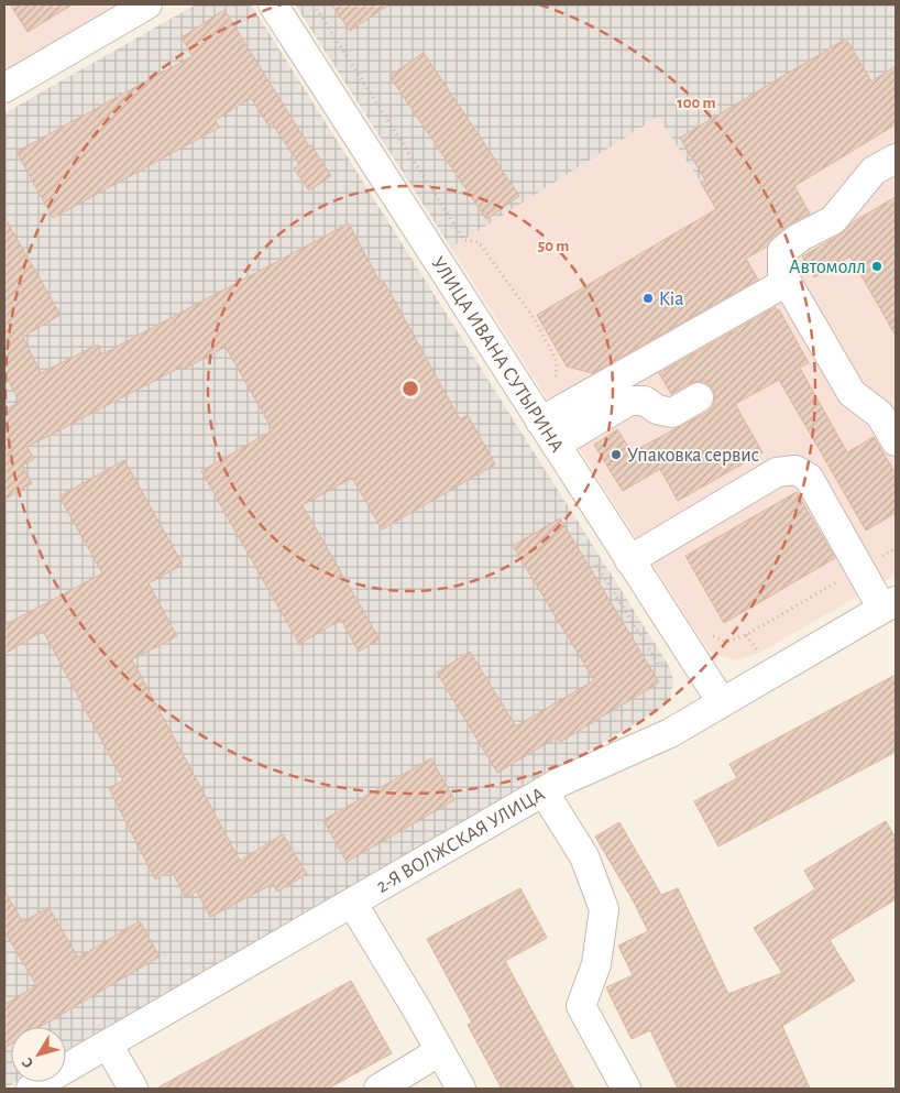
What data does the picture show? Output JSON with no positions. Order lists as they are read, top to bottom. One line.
{"streets":{"street":["УЛИЦА ИВАНА СУТЫРИНА","2-Я ВОЛЖСКАЯ УЛИЦА"]},"crossings":[["УЛИЦА ИВАНА СУТЫРИНА","2-Я ВОЛЖСКАЯ УЛИЦА"]],"places":["Автомолл","Kia","Упаковка сервис"],"north":"bottom left","rings":["100 m","50 m"]}
